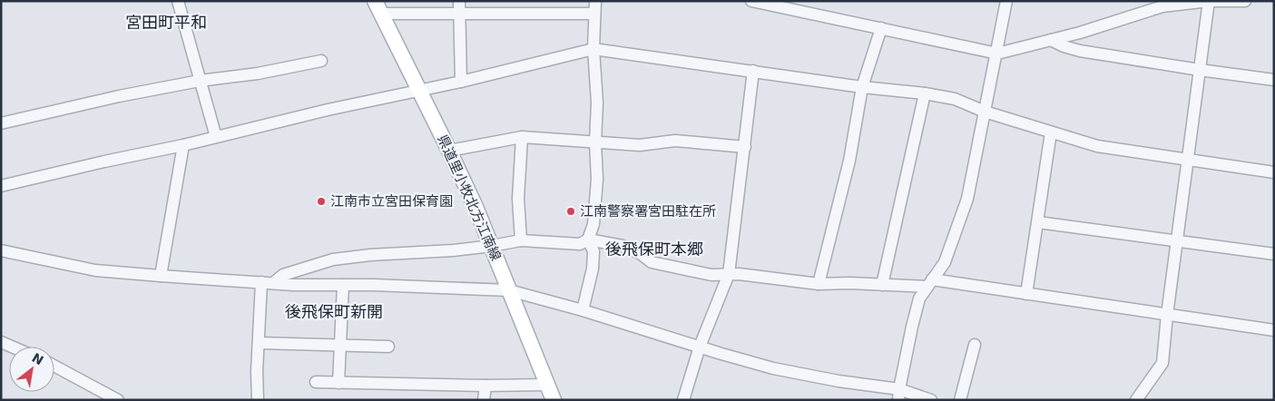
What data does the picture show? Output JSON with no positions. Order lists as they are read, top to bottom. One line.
{"streets":{"main road":["県道里小牧北方江南線"]},"districts":["宮田町平和","後飛保町本郷","後飛保町新開"],"places":["江南市立宮田保育園","江南警察署宮田駐在所"],"north":"top right"}
